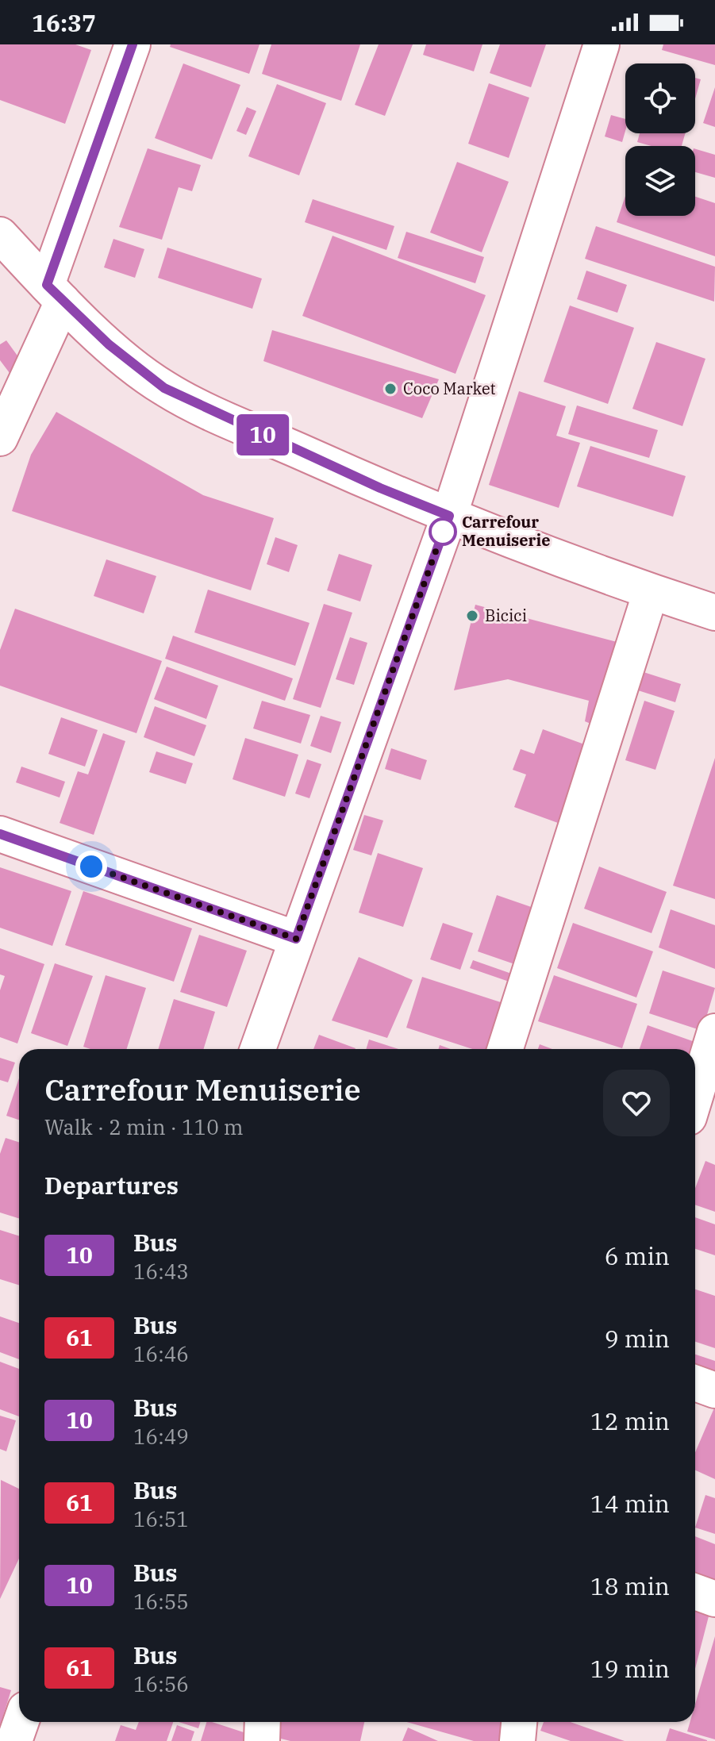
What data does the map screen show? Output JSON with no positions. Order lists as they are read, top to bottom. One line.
{"places":["Coco Market","Carrefour Menuiserie","Bicici"],"lines":["bus line 10"],"page":{"status":"16:37","on_map":"10","heading":[["Carrefour Menuiserie","Walk · 2 min · 110 m"],"Departures"],"list":[{"mark":"10","name":"Bus","note":"16:43","value":"6 min"},{"mark":"61","name":"Bus","note":"16:46","value":"9 min"},{"mark":"10","name":"Bus","note":"16:49","value":"12 min"},{"mark":"61","name":"Bus","note":"16:51","value":"14 min"},{"mark":"10","name":"Bus","note":"16:55","value":"18 min"},{"mark":"61","name":"Bus","note":"16:56","value":"19 min"}]}}
